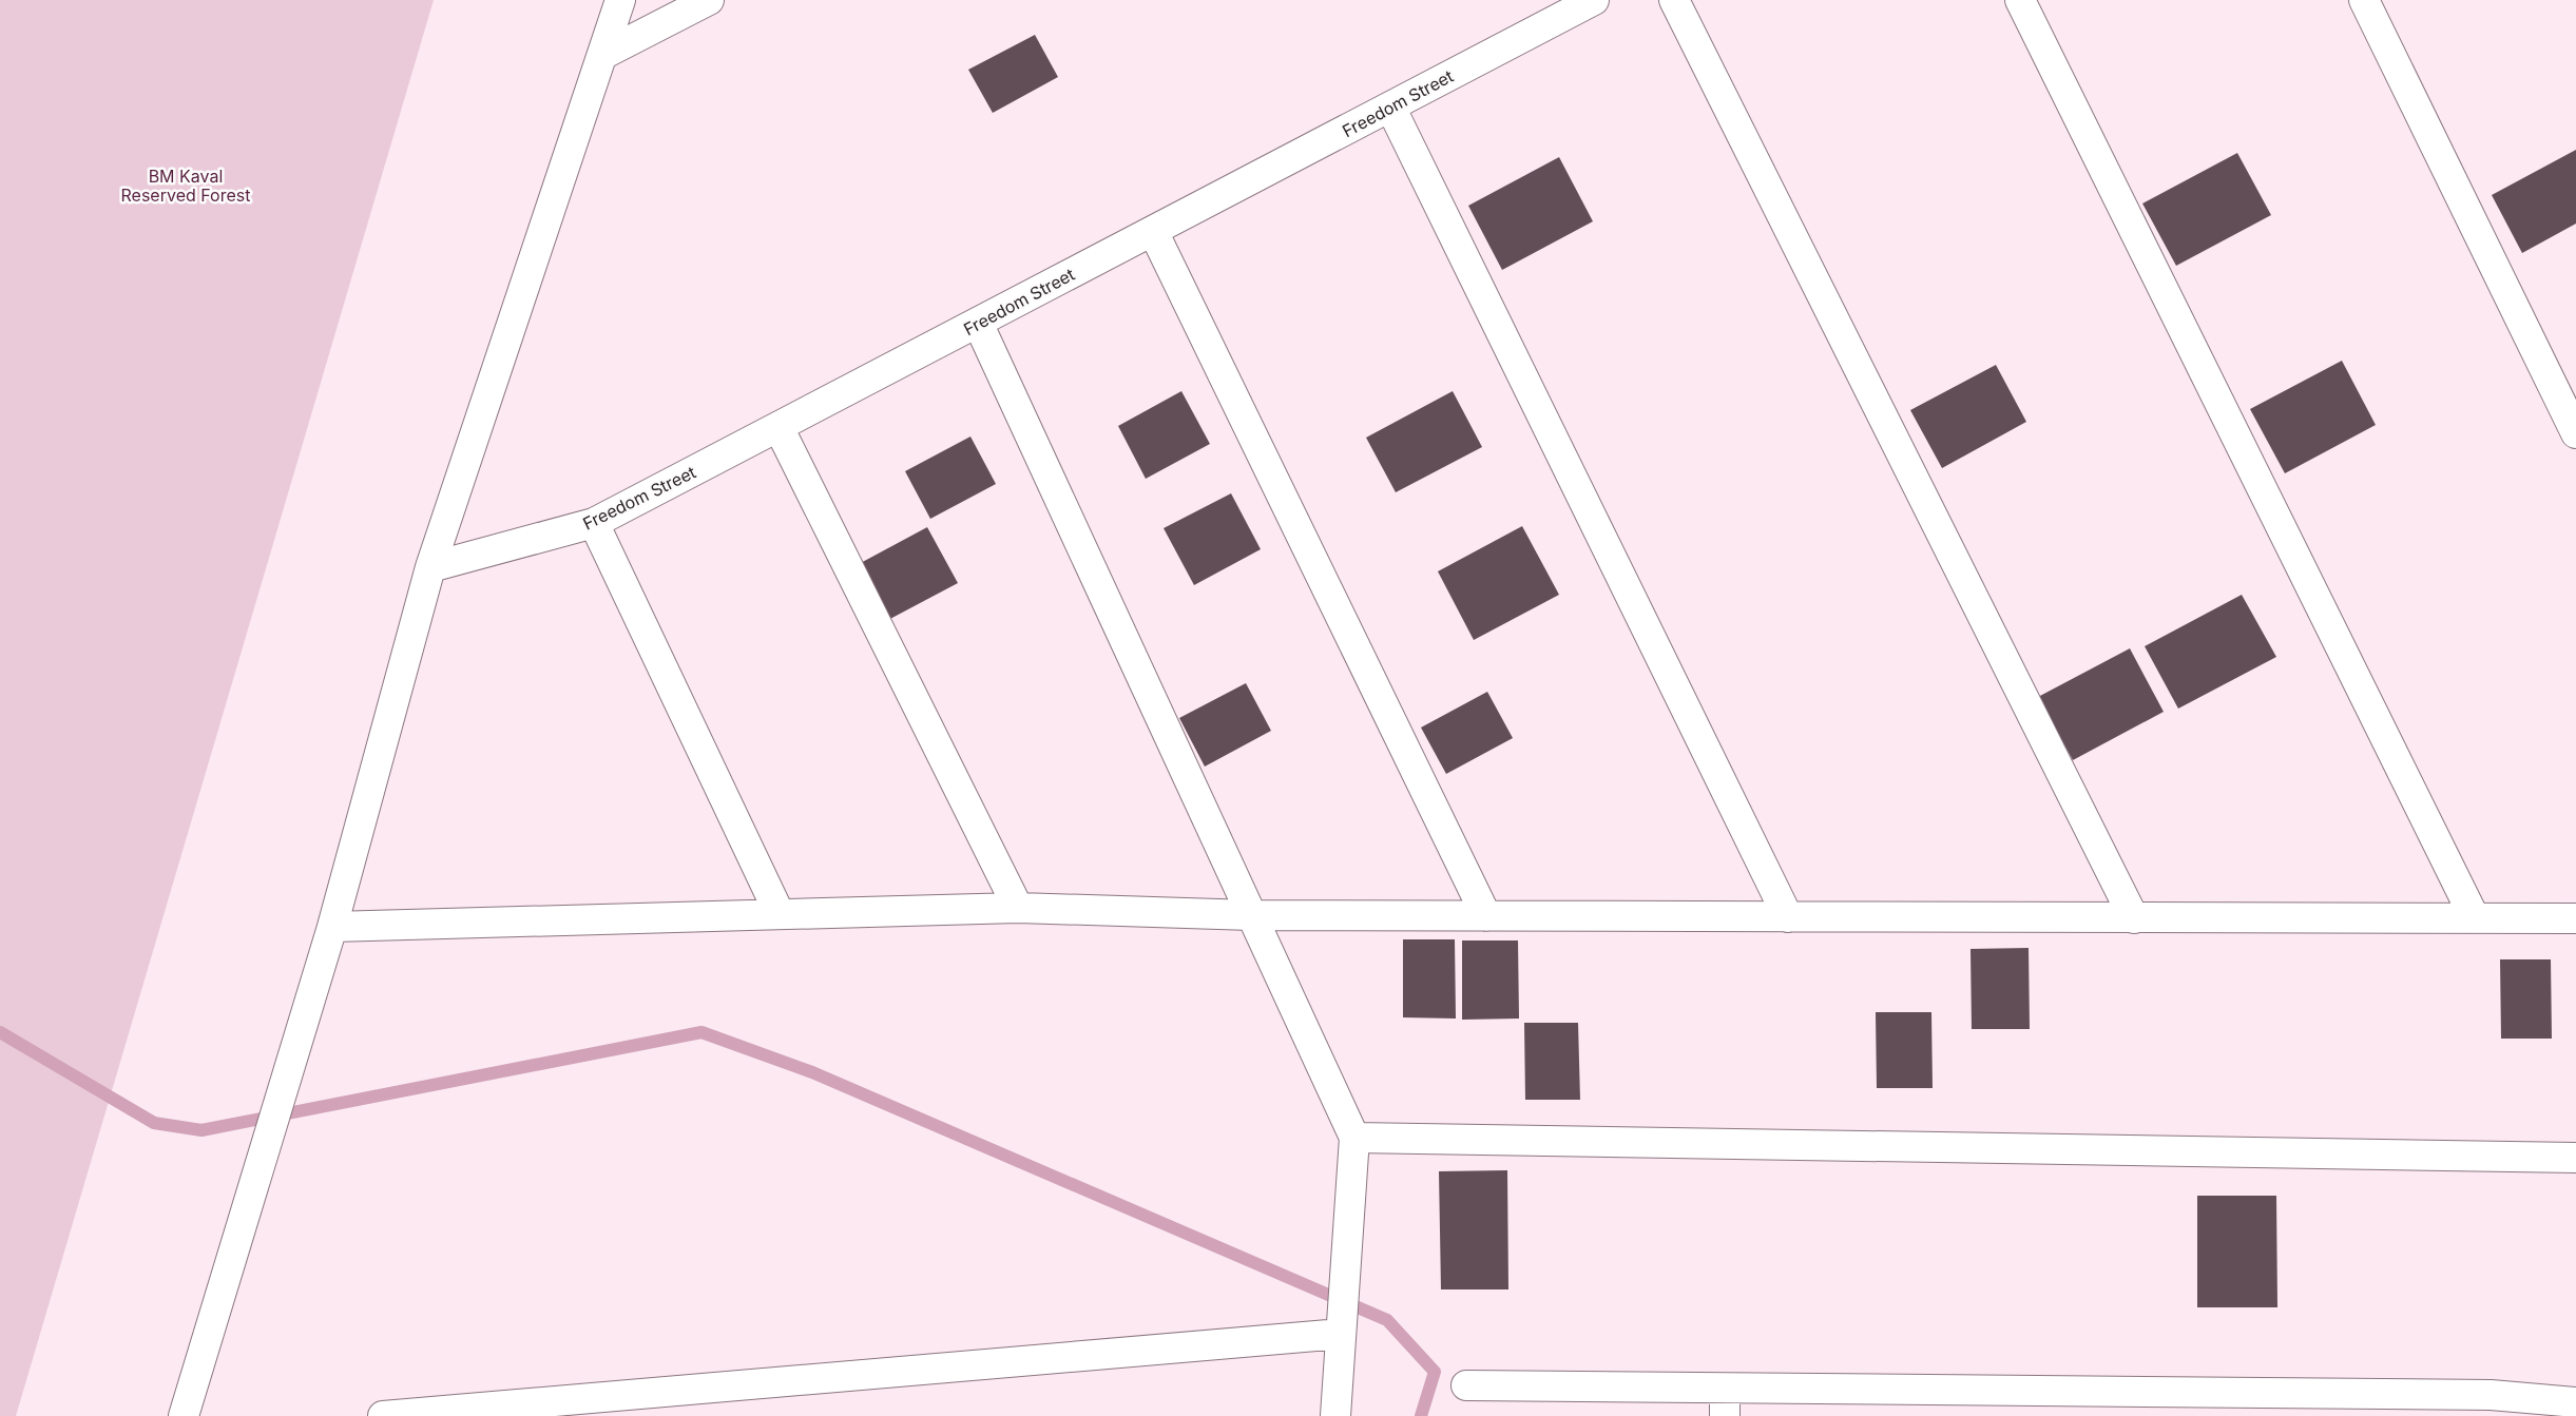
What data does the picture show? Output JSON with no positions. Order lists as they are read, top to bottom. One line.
{"streets":{"street":["Freedom Street"]},"parks":["BM Kaval Reserved Forest"]}
